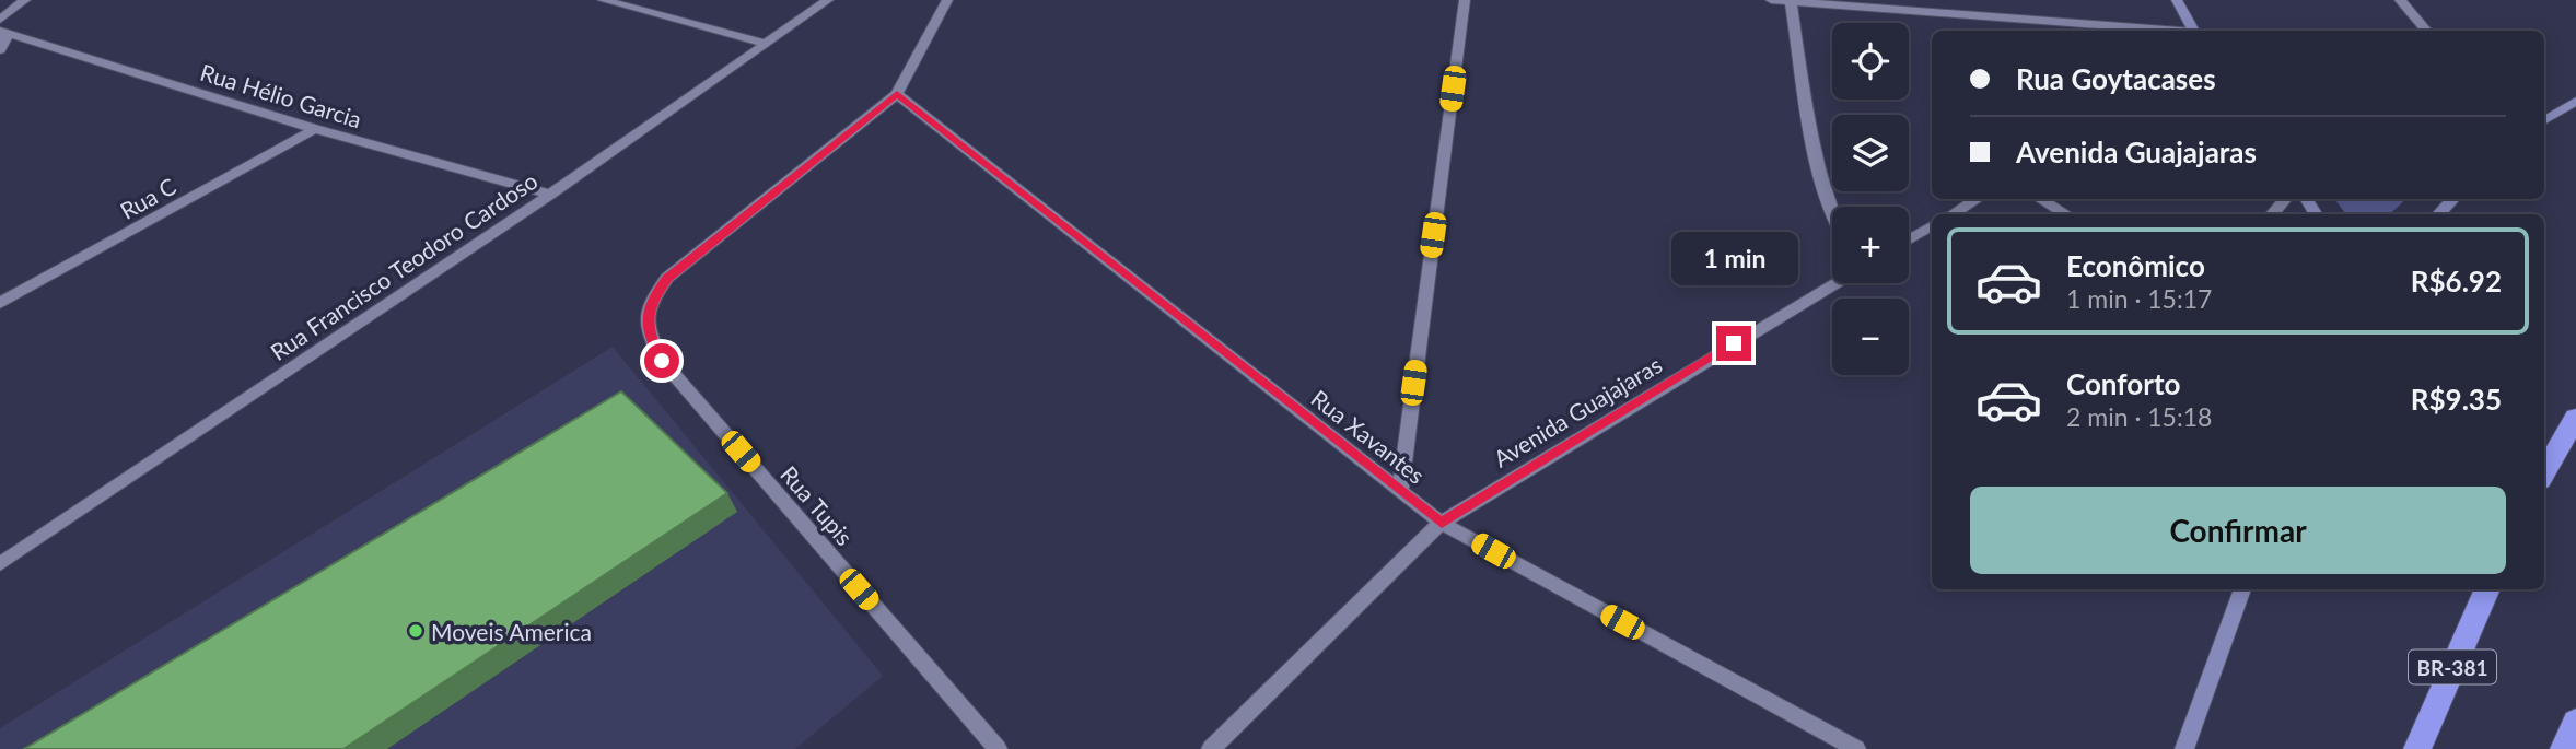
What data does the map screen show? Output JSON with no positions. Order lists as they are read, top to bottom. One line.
{"streets":{"highway":["BR-381"],"street":["Rua Hélio Garcia","Rua C","Rua Francisco Teodoro Cardoso","Avenida Guajajaras","Rua Xavantes","Rua Tupis"]},"crossings":[["Rua Hélio Garcia","Rua C"],["Rua Hélio Garcia","Rua Francisco Teodoro Cardoso"],["Avenida Guajajaras","Rua Xavantes"],["Rua Xavantes","Rua Tupis"]],"places":["Moveis America"],"page":{"map_buttons":["+","−"],"banner":["Rua Goytacases","Avenida Guajajaras"],"list":[{"name":"Econômico","note":"1 min · 15:17","value":"R$6.92"},{"name":"Conforto","note":"2 min · 15:18","value":"R$9.35"}],"bubble":"1 min","buttons":"Confirmar"}}
